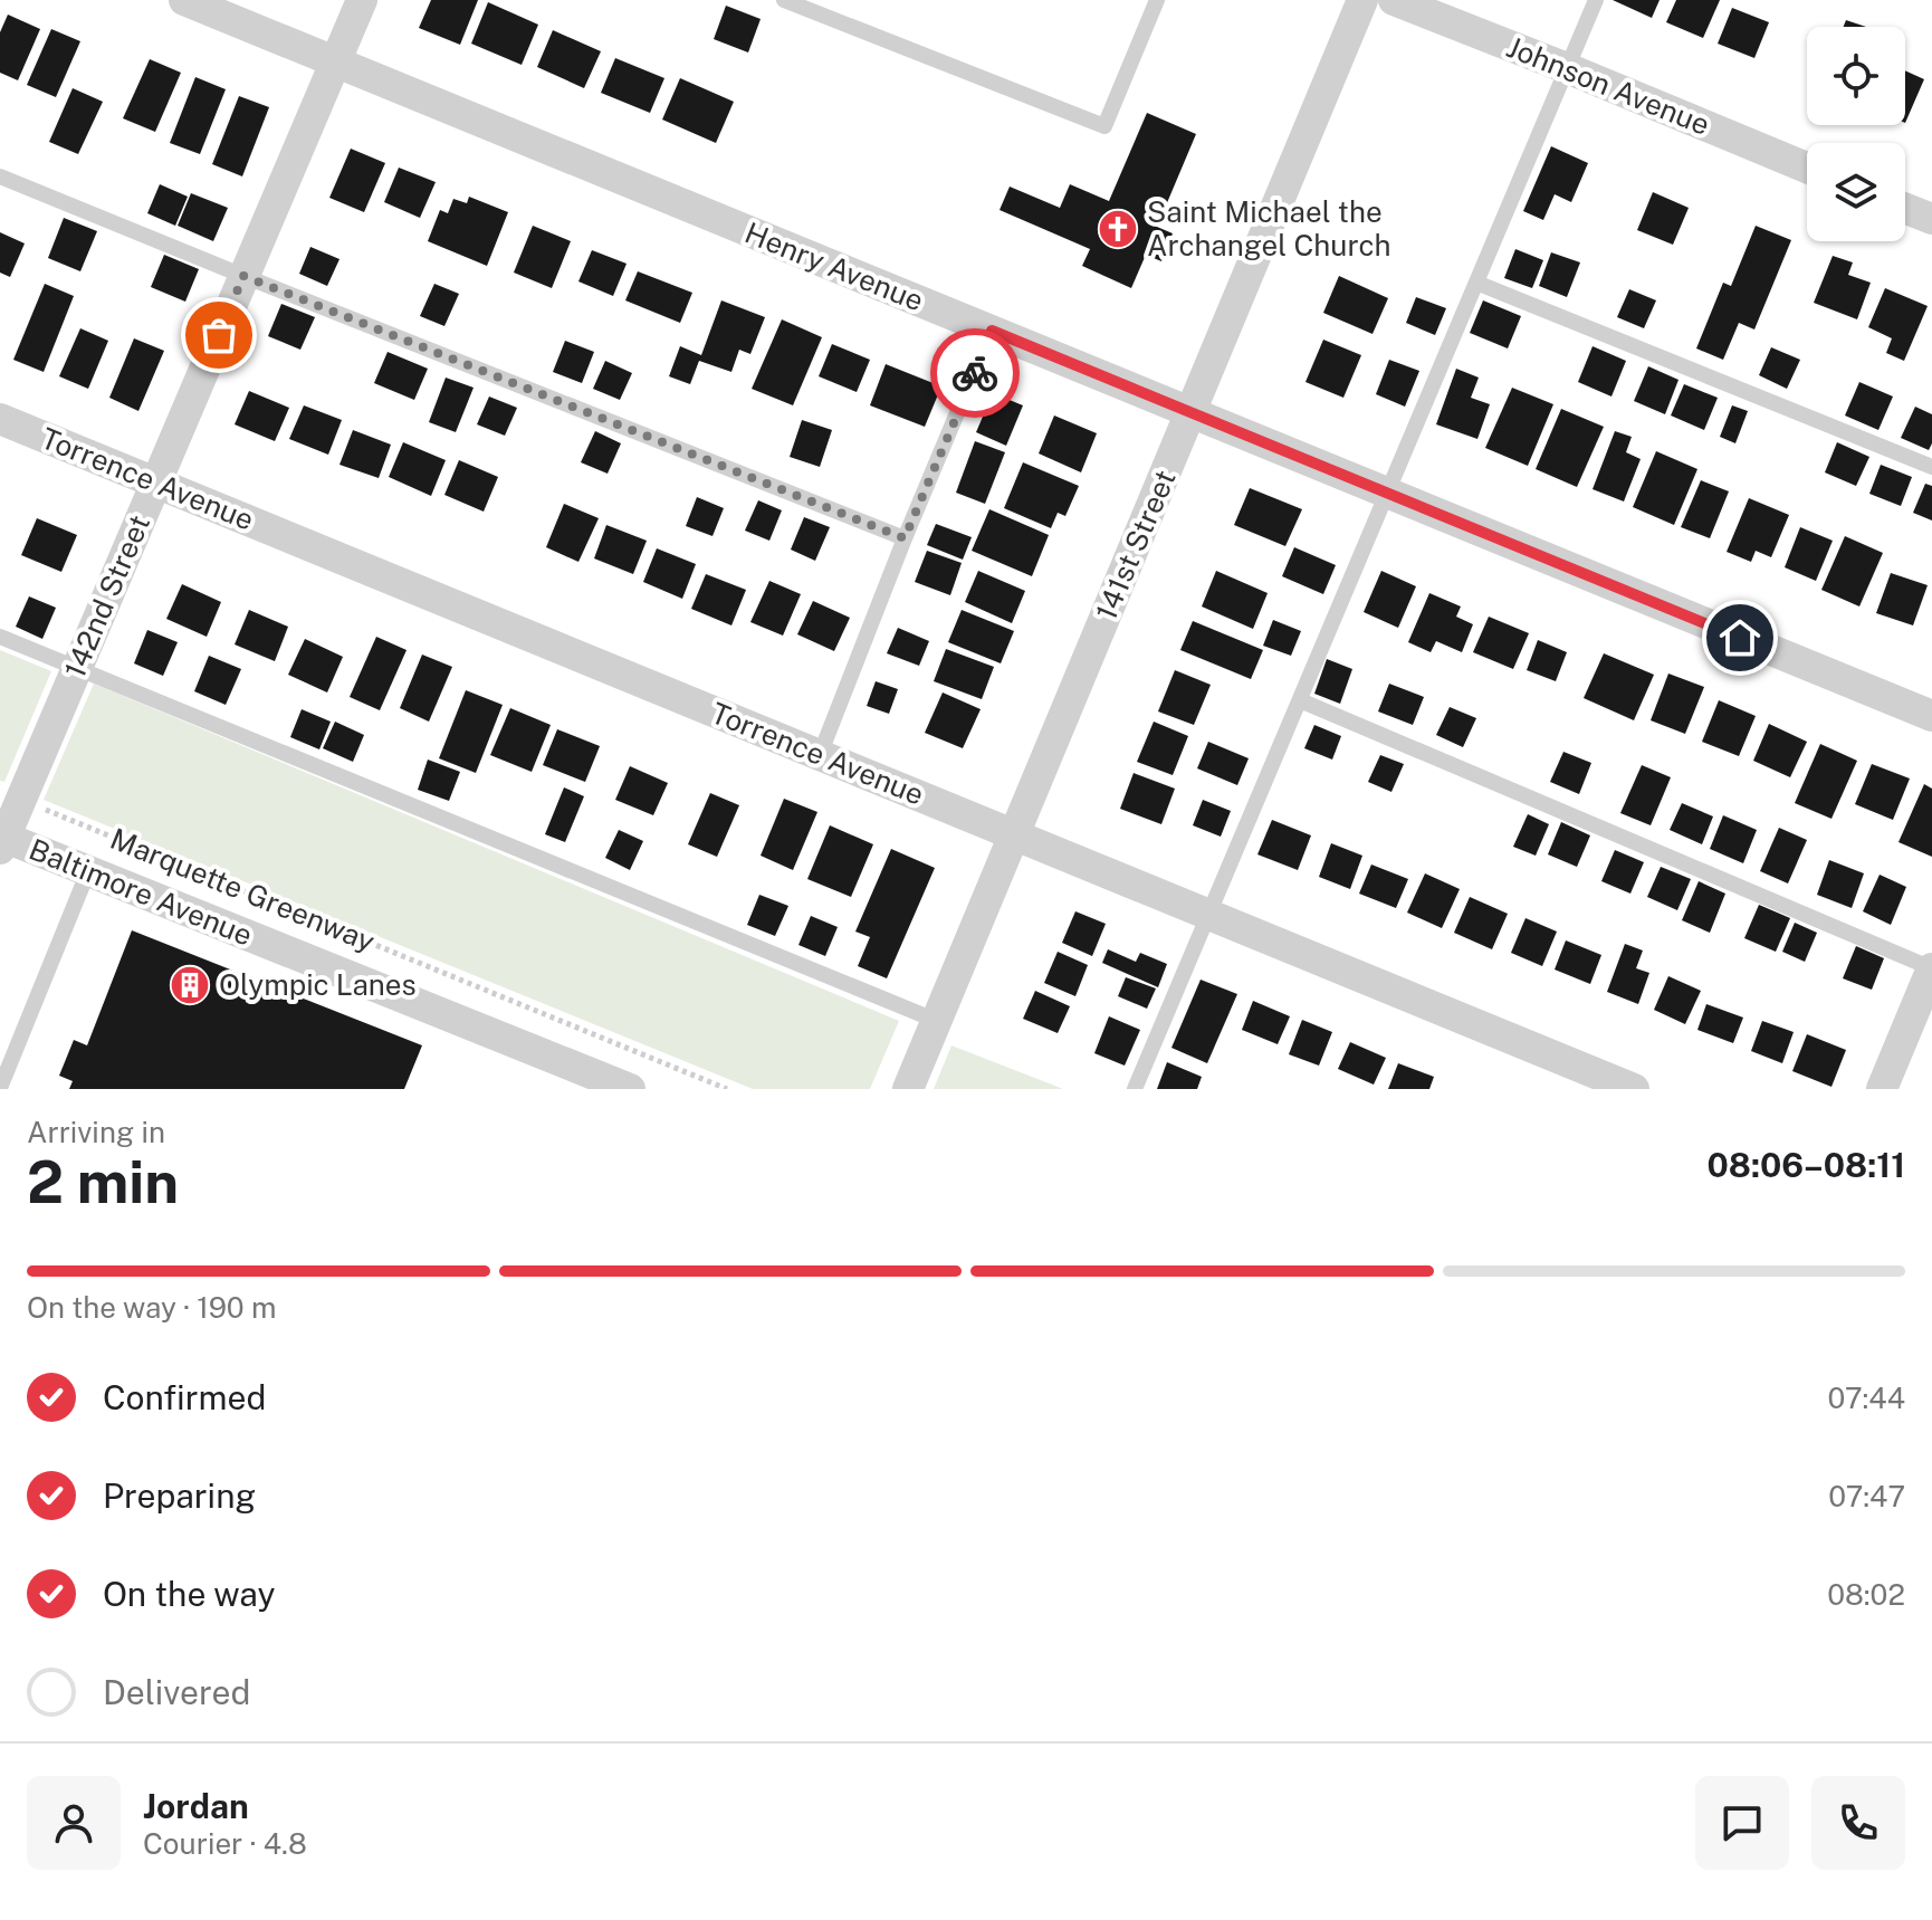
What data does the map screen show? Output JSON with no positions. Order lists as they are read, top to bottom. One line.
{"streets":{"street":["Johnson Avenue","Henry Avenue","Torrence Avenue","141st Street","142nd Street","Baltimore Avenue"],"path":["Marquette Greenway"]},"crossings":[["Henry Avenue","141st Street"],["Henry Avenue","142nd Street"],["Torrence Avenue","141st Street"],["Torrence Avenue","142nd Street"],["142nd Street","Baltimore Avenue"]],"places":{"church":["Saint Michael the Archangel Church"],"building":["Olympic Lanes"]},"page":{"heading":["2 min","Arriving in","08:06–08:11"],"panel":["Jordan","Courier · 4.8"],"bar":"On the way · 190 m","list":[["Confirmed","07:44"],["Preparing","07:47"],["On the way","08:02"],"Delivered"]}}
